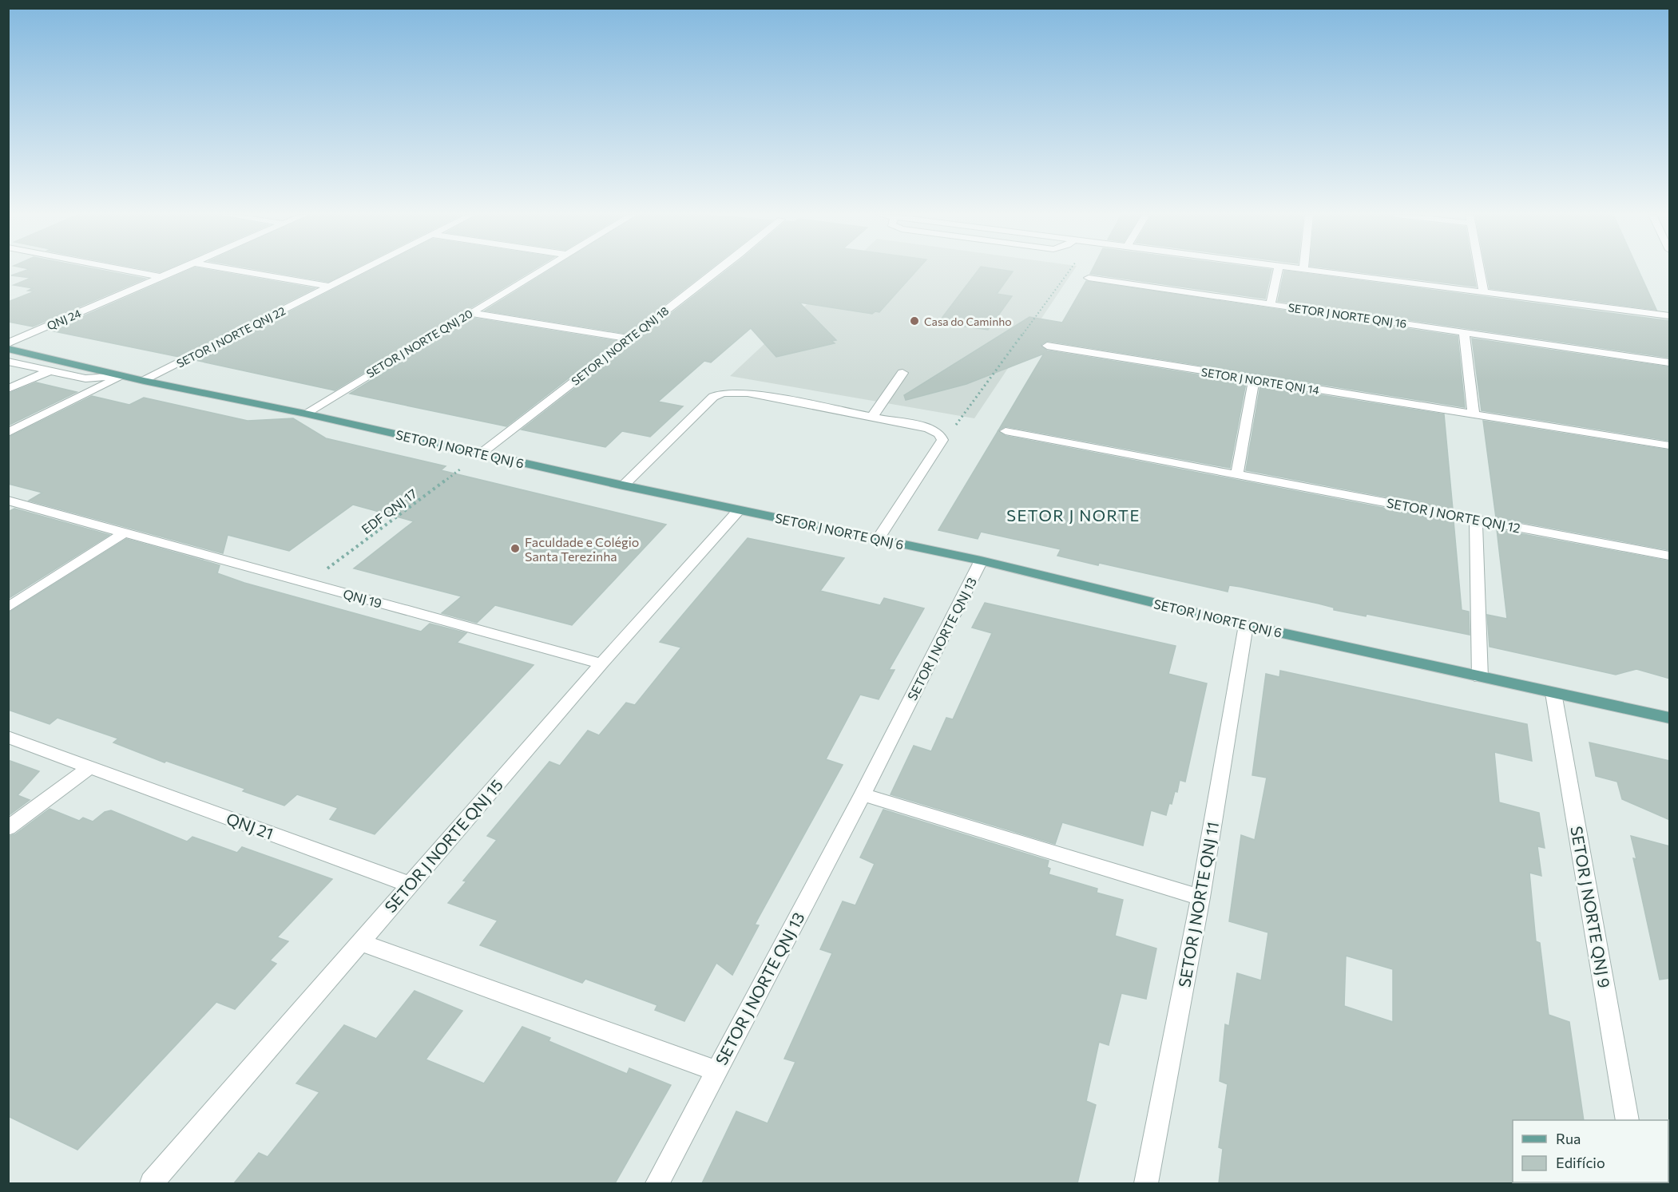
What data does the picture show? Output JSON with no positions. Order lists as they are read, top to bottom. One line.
{"streets":{"main road":["SETOR J NORTE QNJ 6"],"street":["SETOR J NORTE QNJ 16","QNJ 24","SETOR J NORTE QNJ 22","SETOR J NORTE QNJ 20","SETOR J NORTE QNJ 18","SETOR J NORTE QNJ 14","SETOR J NORTE QNJ 12","QNJ 19","SETOR J NORTE QNJ 13","QNJ 21","SETOR J NORTE QNJ 15","SETOR J NORTE QNJ 11","SETOR J NORTE QNJ 9"],"path":["EDF QNJ 17"]},"crossings":[["SETOR J NORTE QNJ 22","SETOR J NORTE QNJ 6"],["SETOR J NORTE QNJ 20","SETOR J NORTE QNJ 6"],["SETOR J NORTE QNJ 18","SETOR J NORTE QNJ 6"],["SETOR J NORTE QNJ 18","EDF QNJ 17"],["SETOR J NORTE QNJ 6","EDF QNJ 17"],["SETOR J NORTE QNJ 6","SETOR J NORTE QNJ 13"],["SETOR J NORTE QNJ 6","SETOR J NORTE QNJ 15"],["SETOR J NORTE QNJ 6","SETOR J NORTE QNJ 11"],["SETOR J NORTE QNJ 6","SETOR J NORTE QNJ 9"],["EDF QNJ 17","QNJ 19"],["QNJ 19","SETOR J NORTE QNJ 15"],["QNJ 21","SETOR J NORTE QNJ 15"]],"districts":["SETOR J NORTE"],"places":["Casa do Caminho","Faculdade e Colégio Santa Terezinha"],"legend":["Rua","Edifício"]}
